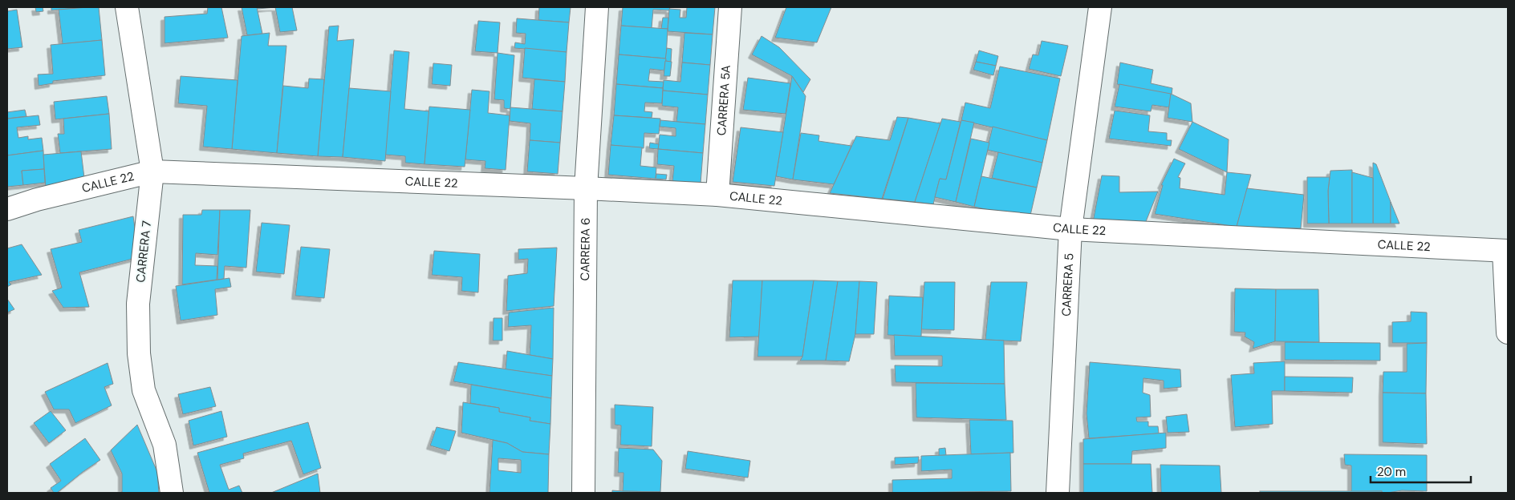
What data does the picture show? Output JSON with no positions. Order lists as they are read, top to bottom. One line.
{"streets":{"street":["CARRERA 5A","CALLE 22","CARRERA 6","CARRERA 7","CARRERA 5"]},"crossings":[["CARRERA 5A","CALLE 22"],["CALLE 22","CARRERA 6"],["CALLE 22","CARRERA 7"],["CALLE 22","CARRERA 5"]],"scale_bar":"20 m"}
